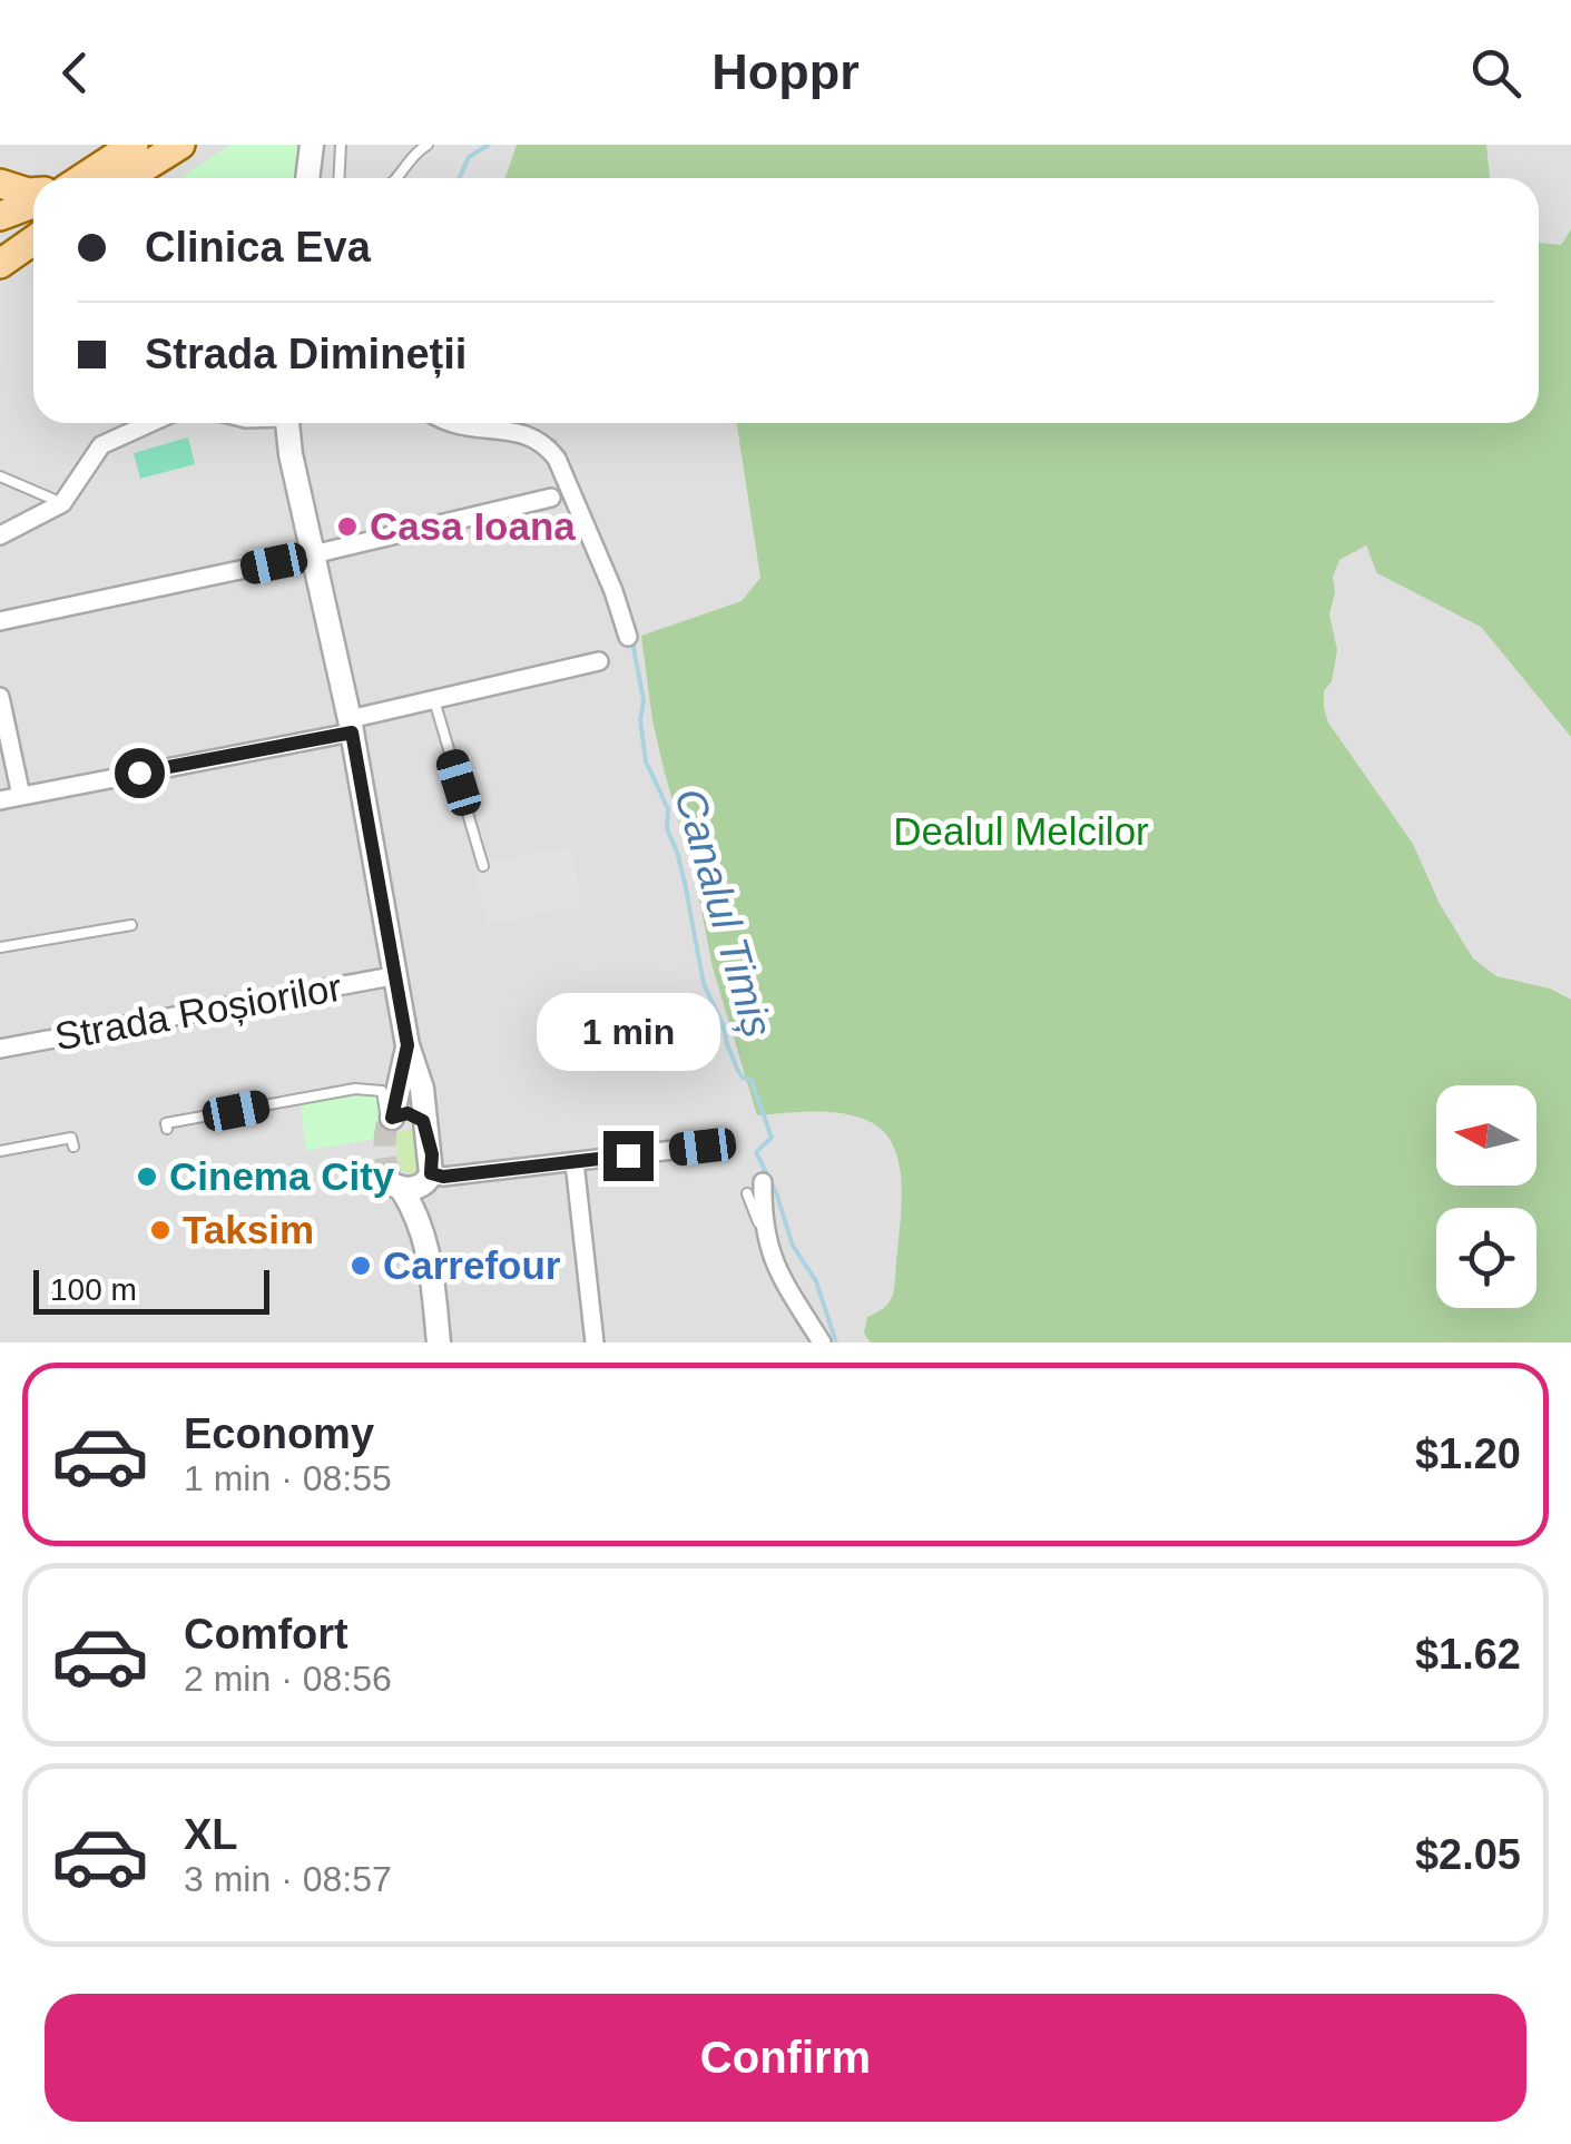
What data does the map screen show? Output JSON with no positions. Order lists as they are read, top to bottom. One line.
{"streets":{"street":["Strada Roșiorilor"]},"water":["Canalul Timiș"],"parks":["Dealul Melcilor"],"places":["Casa Ioana","Cinema City","Taksim","Carrefour"],"scale_bar":"100 m","north":"left","page":{"header":"Hoppr","banner":["Clinica Eva","Strada Dimineții"],"bubble":"1 min","scale":"100 m","list":[{"name":"Economy","note":"1 min · 08:55","value":"$1.20"},{"name":"Comfort","note":"2 min · 08:56","value":"$1.62"},{"name":"XL","note":"3 min · 08:57","value":"$2.05"}],"buttons":"Confirm"}}
